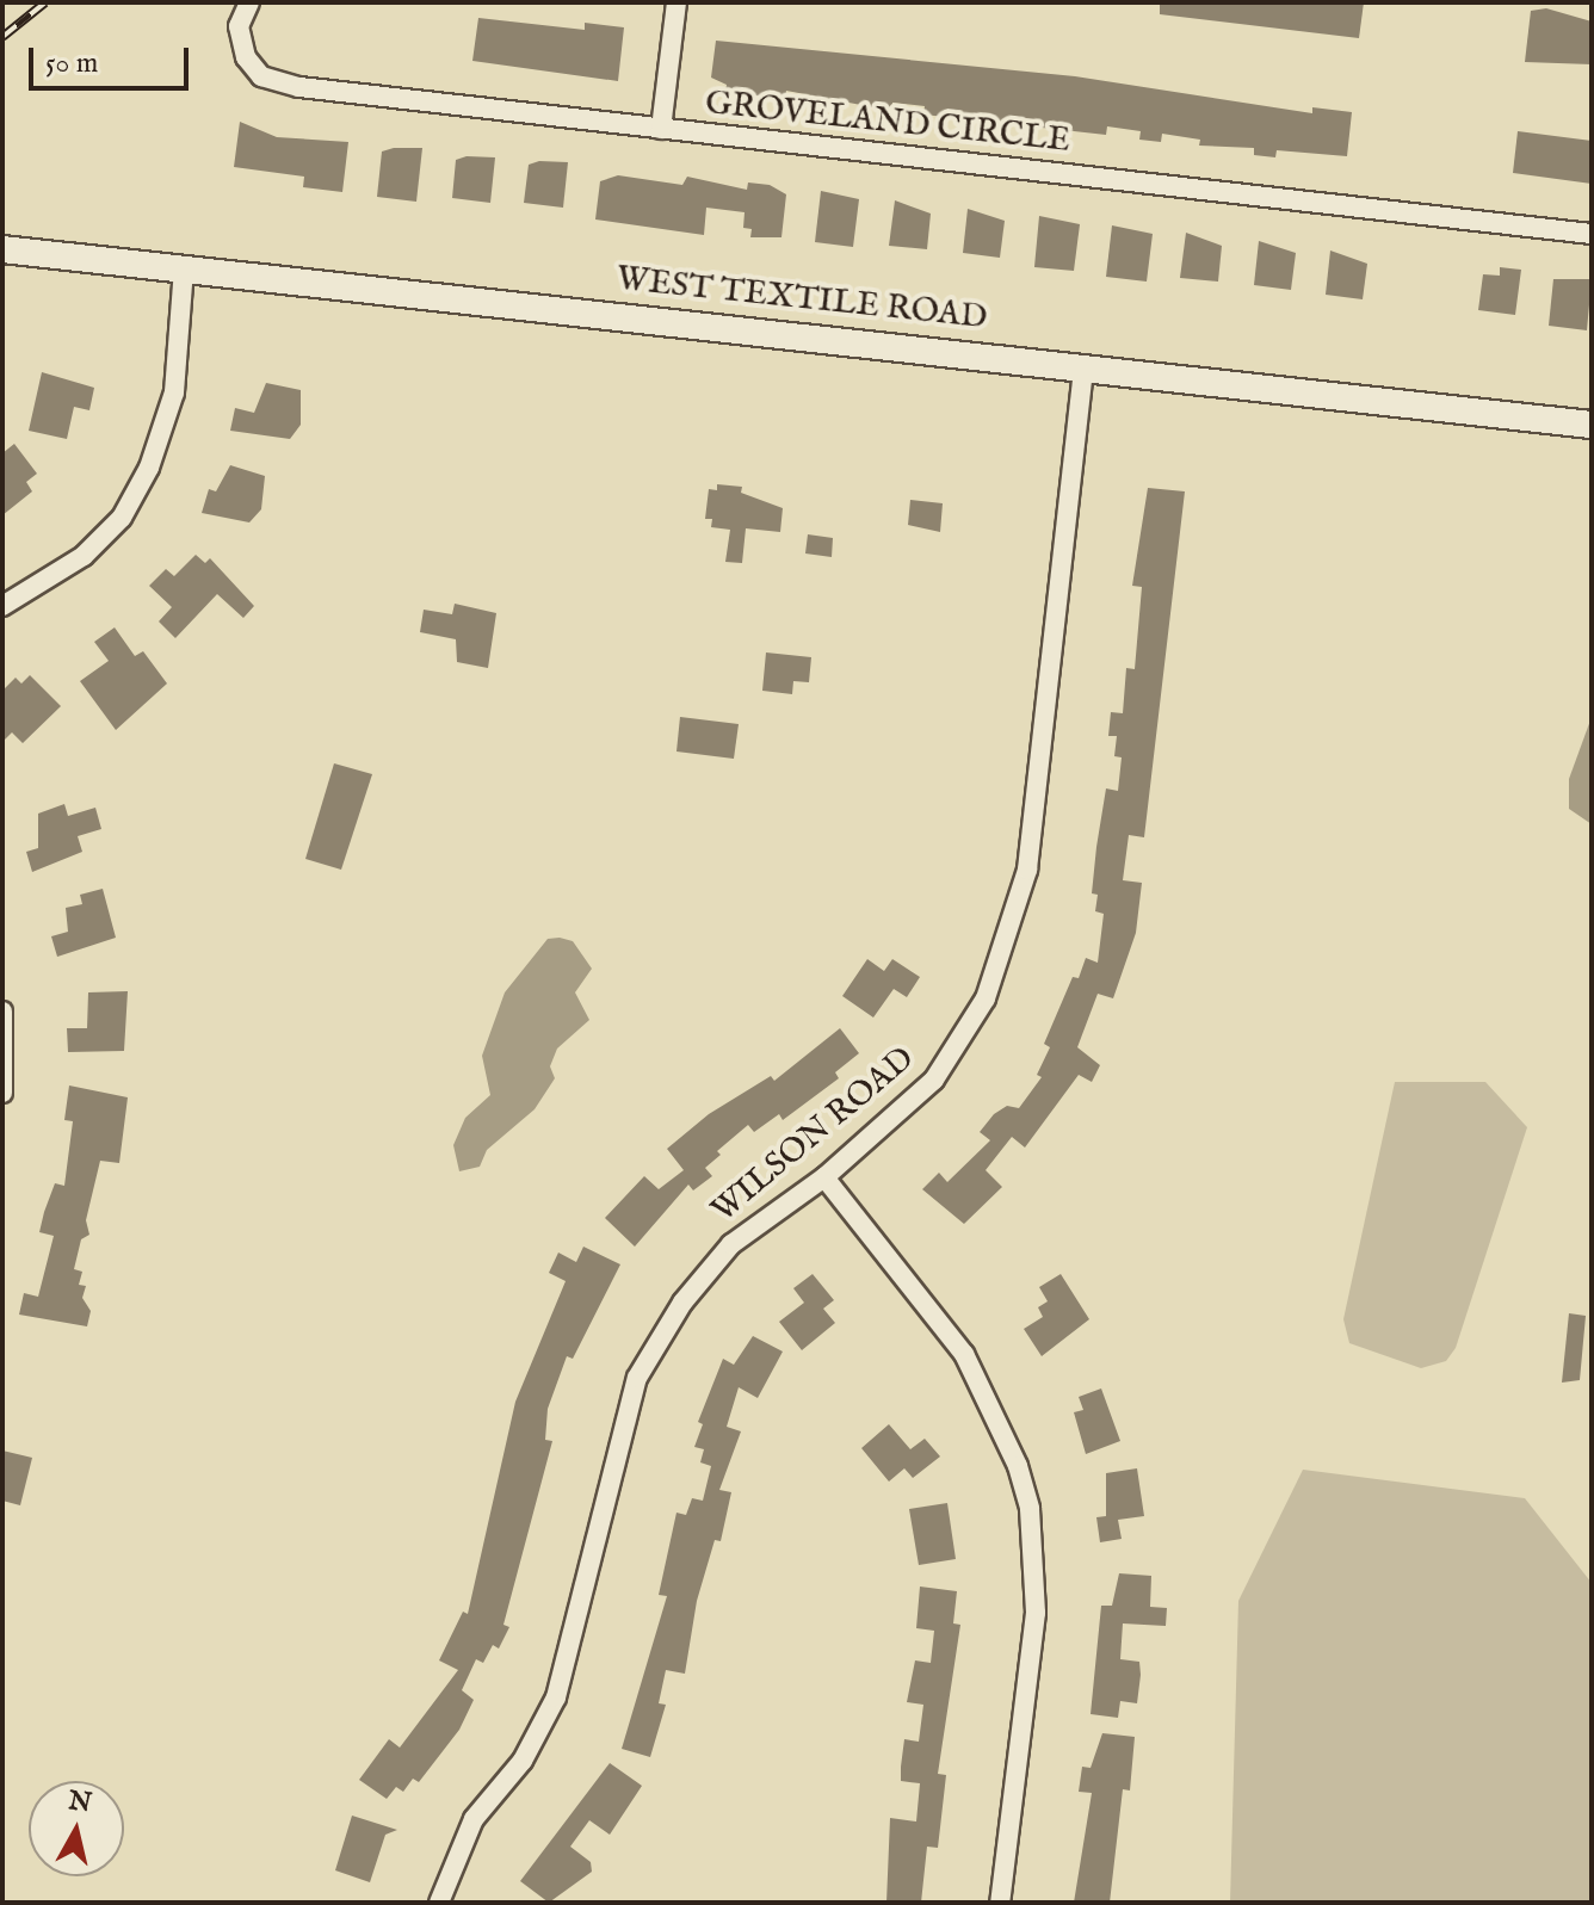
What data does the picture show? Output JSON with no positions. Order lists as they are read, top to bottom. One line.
{"streets":{"main road":["WEST TEXTILE ROAD"],"street":["GROVELAND CIRCLE","WILSON ROAD"]},"crossings":[["WEST TEXTILE ROAD","WILSON ROAD"]],"scale_bar":"50 m","north":"top"}
